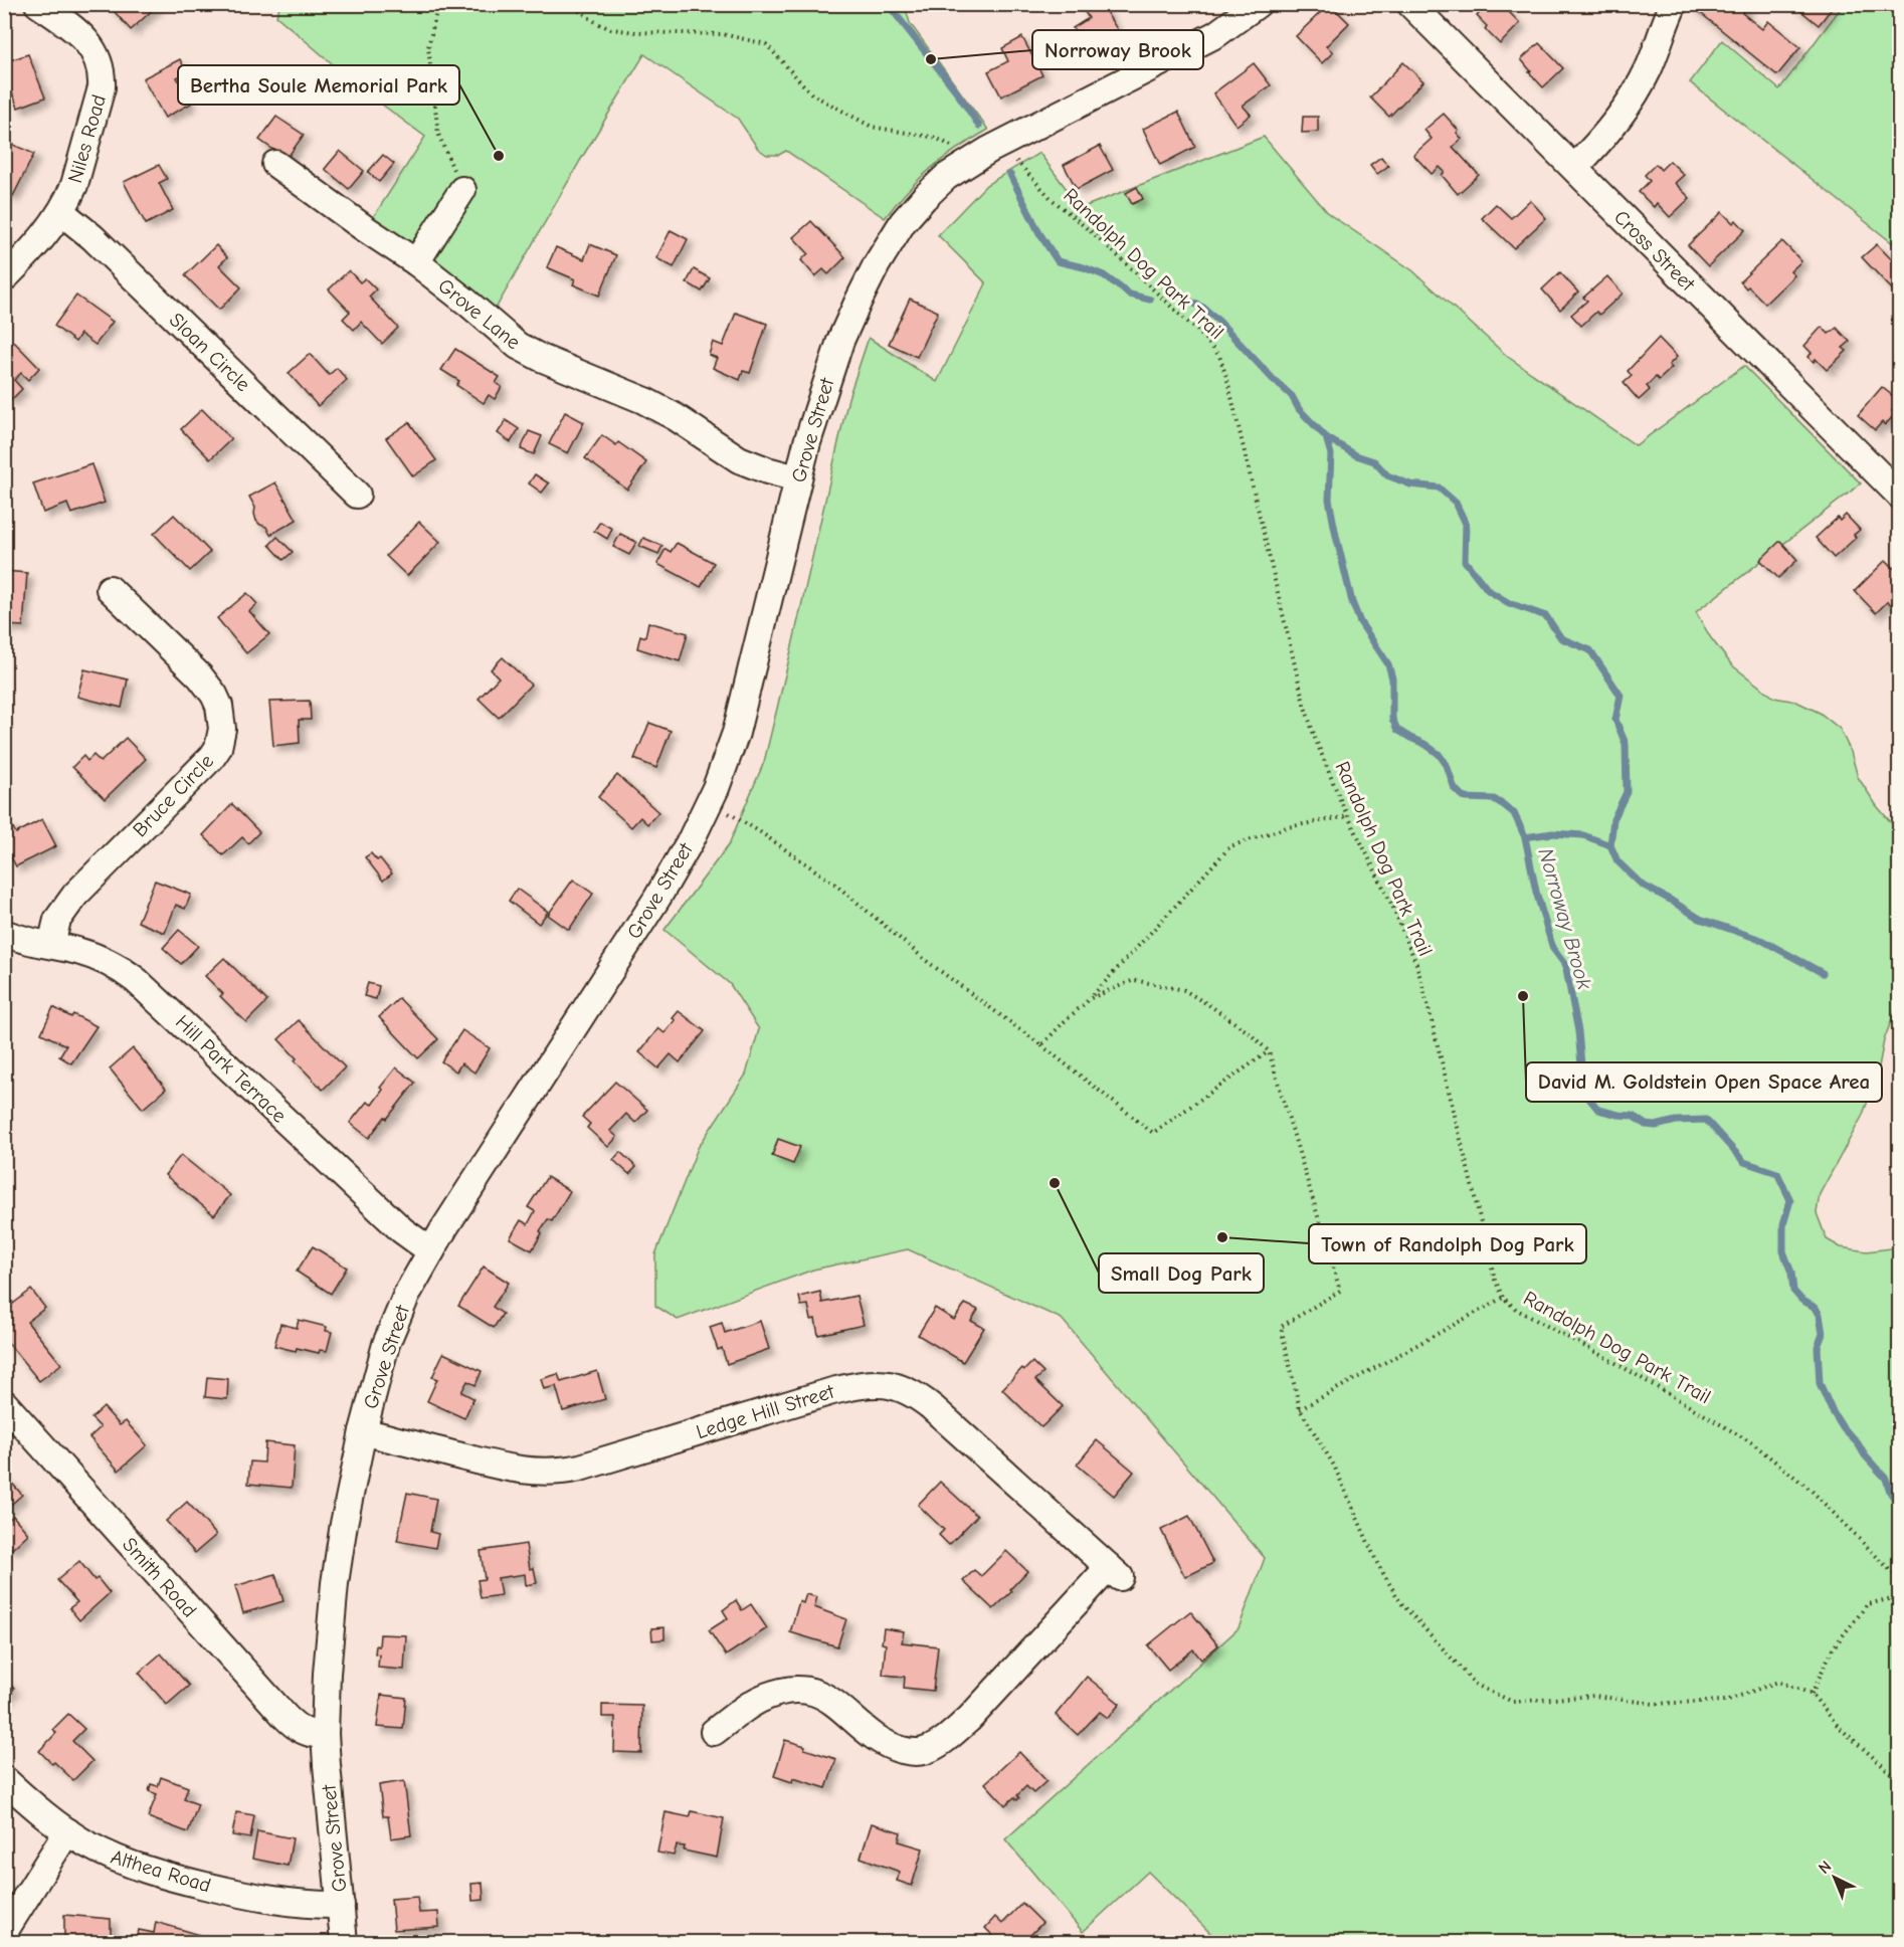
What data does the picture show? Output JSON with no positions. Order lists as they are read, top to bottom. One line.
{"streets":{"street":["Niles Road","Cross Street","Grove Lane","Sloan Circle","Grove Street","Bruce Circle","Hill Park Terrace","Ledge Hill Street","Smith Road","Althea Road"],"path":["Randolph Dog Park Trail"]},"crossings":[["Niles Road","Sloan Circle"],["Randolph Dog Park Trail","Grove Street"],["Grove Lane","Grove Street"],["Grove Street","Hill Park Terrace"],["Grove Street","Ledge Hill Street"],["Grove Street","Smith Road"],["Grove Street","Althea Road"],["Bruce Circle","Hill Park Terrace"]],"water":["Norroway Brook"],"places":["Norroway Brook","Bertha Soule Memorial Park","David M. Goldstein Open Space Area","Small Dog Park","Town of Randolph Dog Park"],"north":"top left"}
